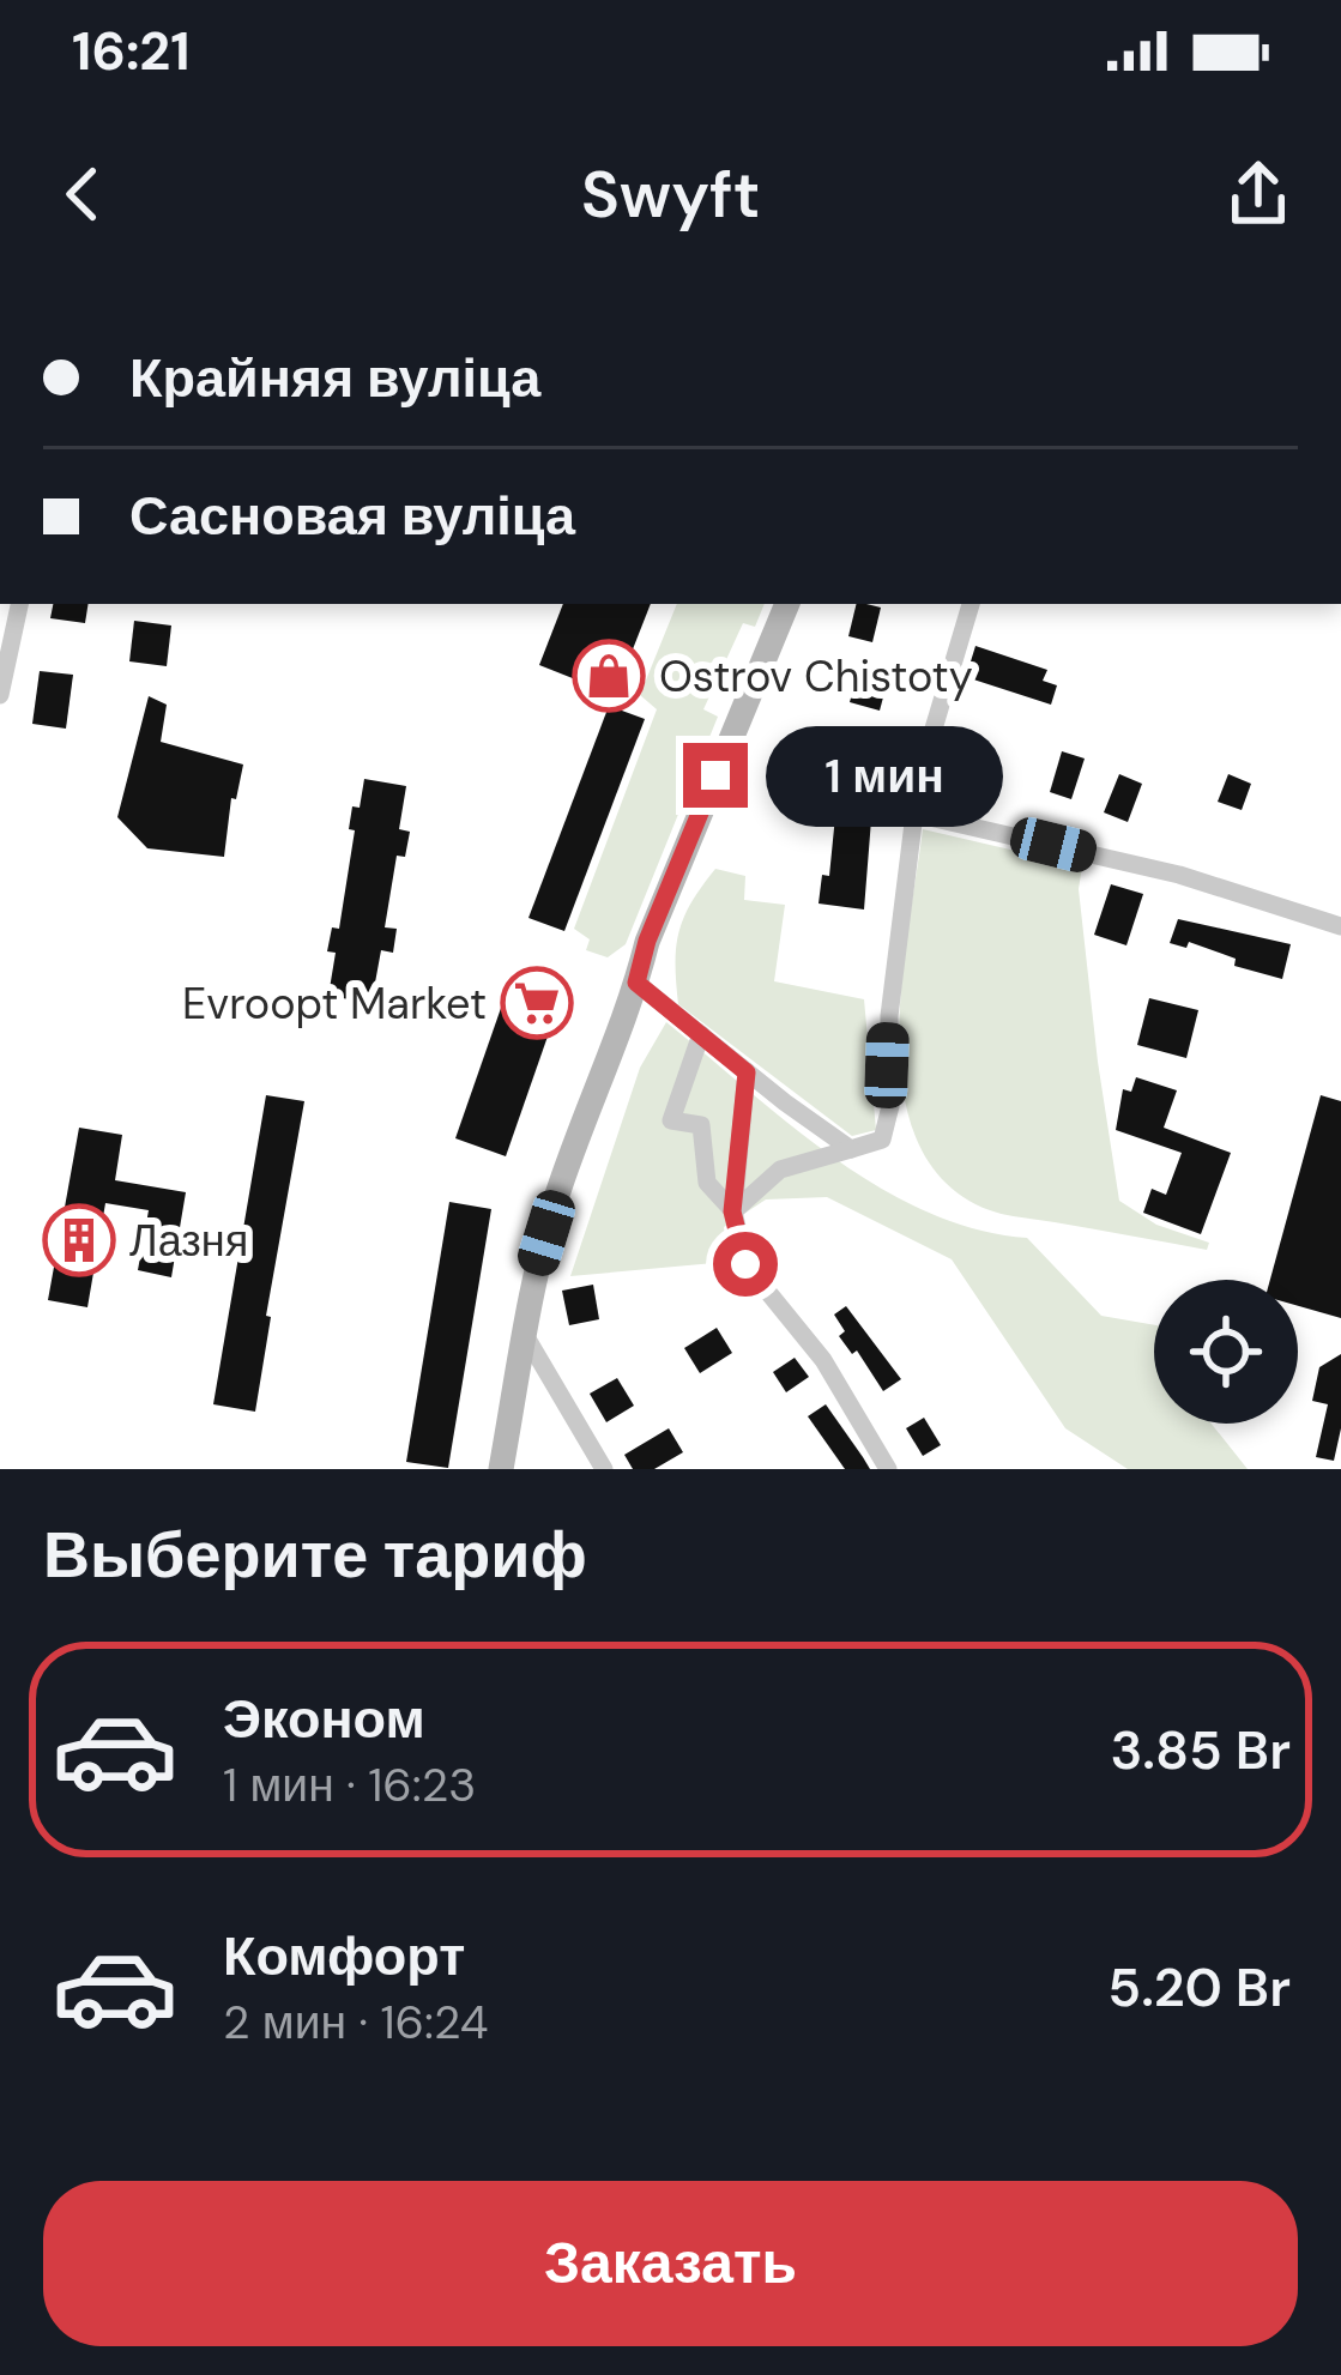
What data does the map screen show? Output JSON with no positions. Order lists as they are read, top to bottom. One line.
{"places":{"shop":["Ostrov Chistoty"],"supermarket":["Evroopt Market"],"building":["Лазня"]},"page":{"status":"16:21","header":"Swyft","banner":["Крайняя вуліца","Сасновая вуліца"],"bubble":"1 мин","heading":"Выберите тариф","list":[{"name":"Эконом","note":"1 мин · 16:23","value":"3.85 Br"},{"name":"Комфорт","note":"2 мин · 16:24","value":"5.20 Br"}],"buttons":"Заказать"}}
